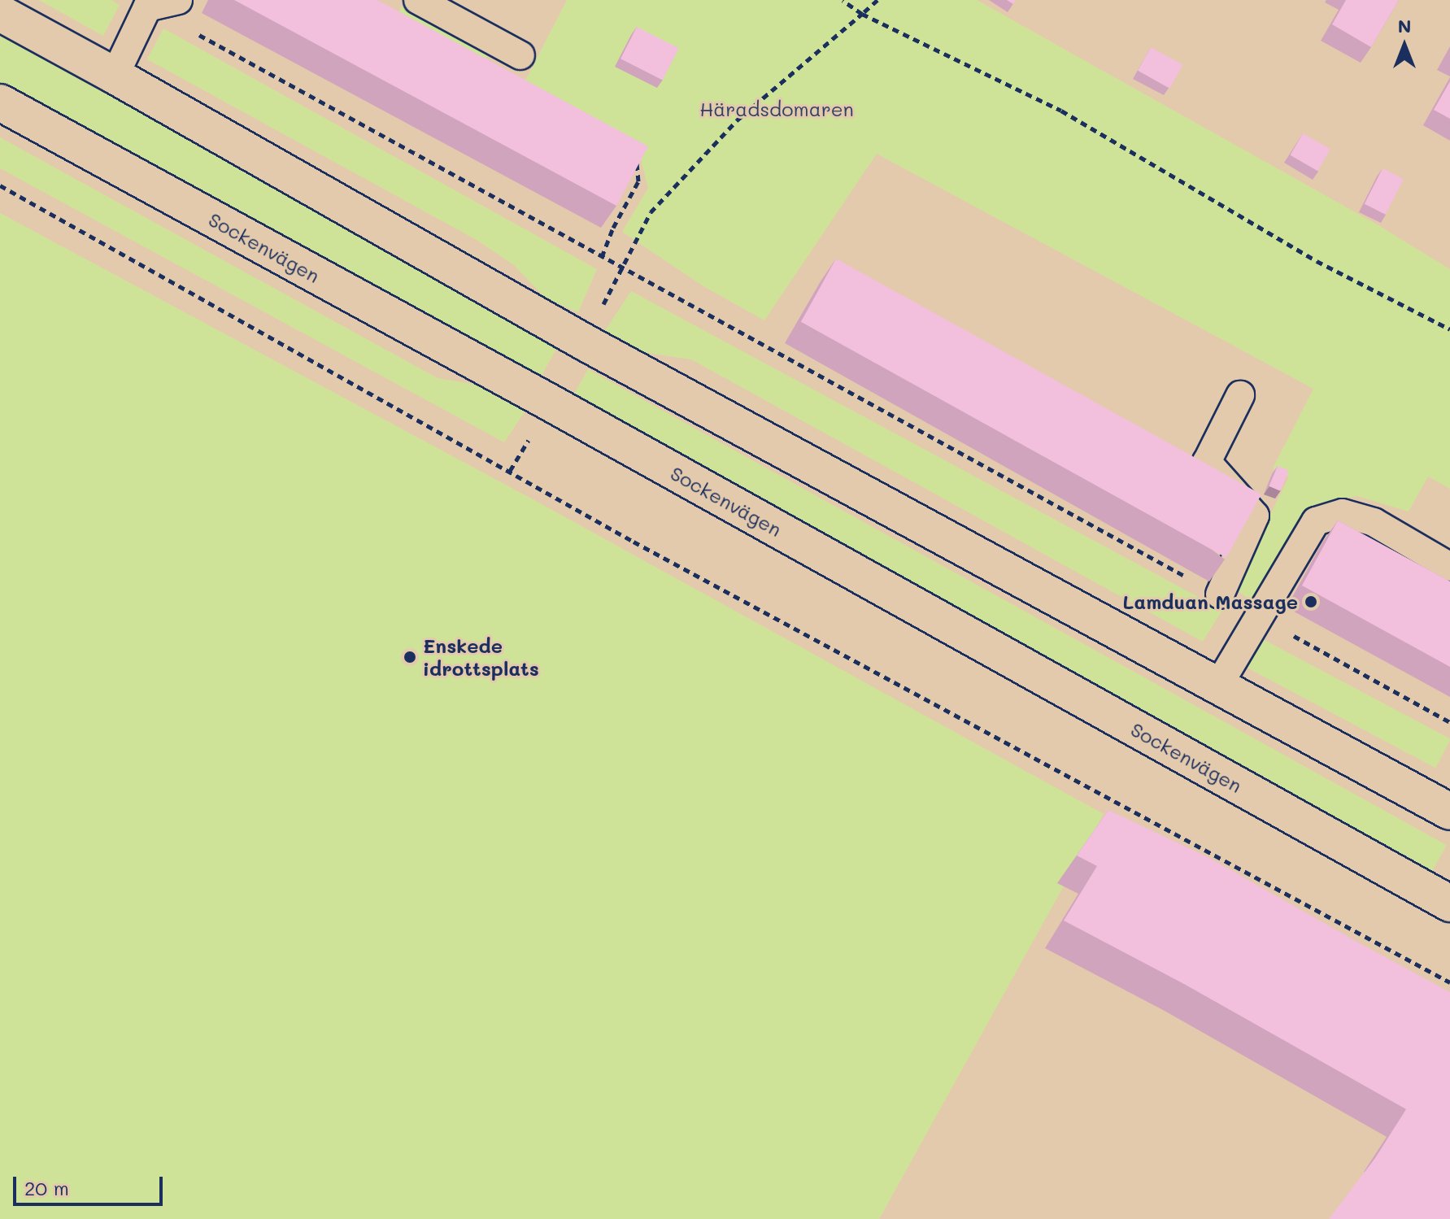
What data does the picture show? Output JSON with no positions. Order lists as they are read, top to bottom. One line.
{"streets":{"street":["Sockenvägen"]},"parks":["Häradsdomaren"],"places":["Lamduan Massage","Enskede idrottsplats"],"scale_bar":"20 m","north":"top"}
